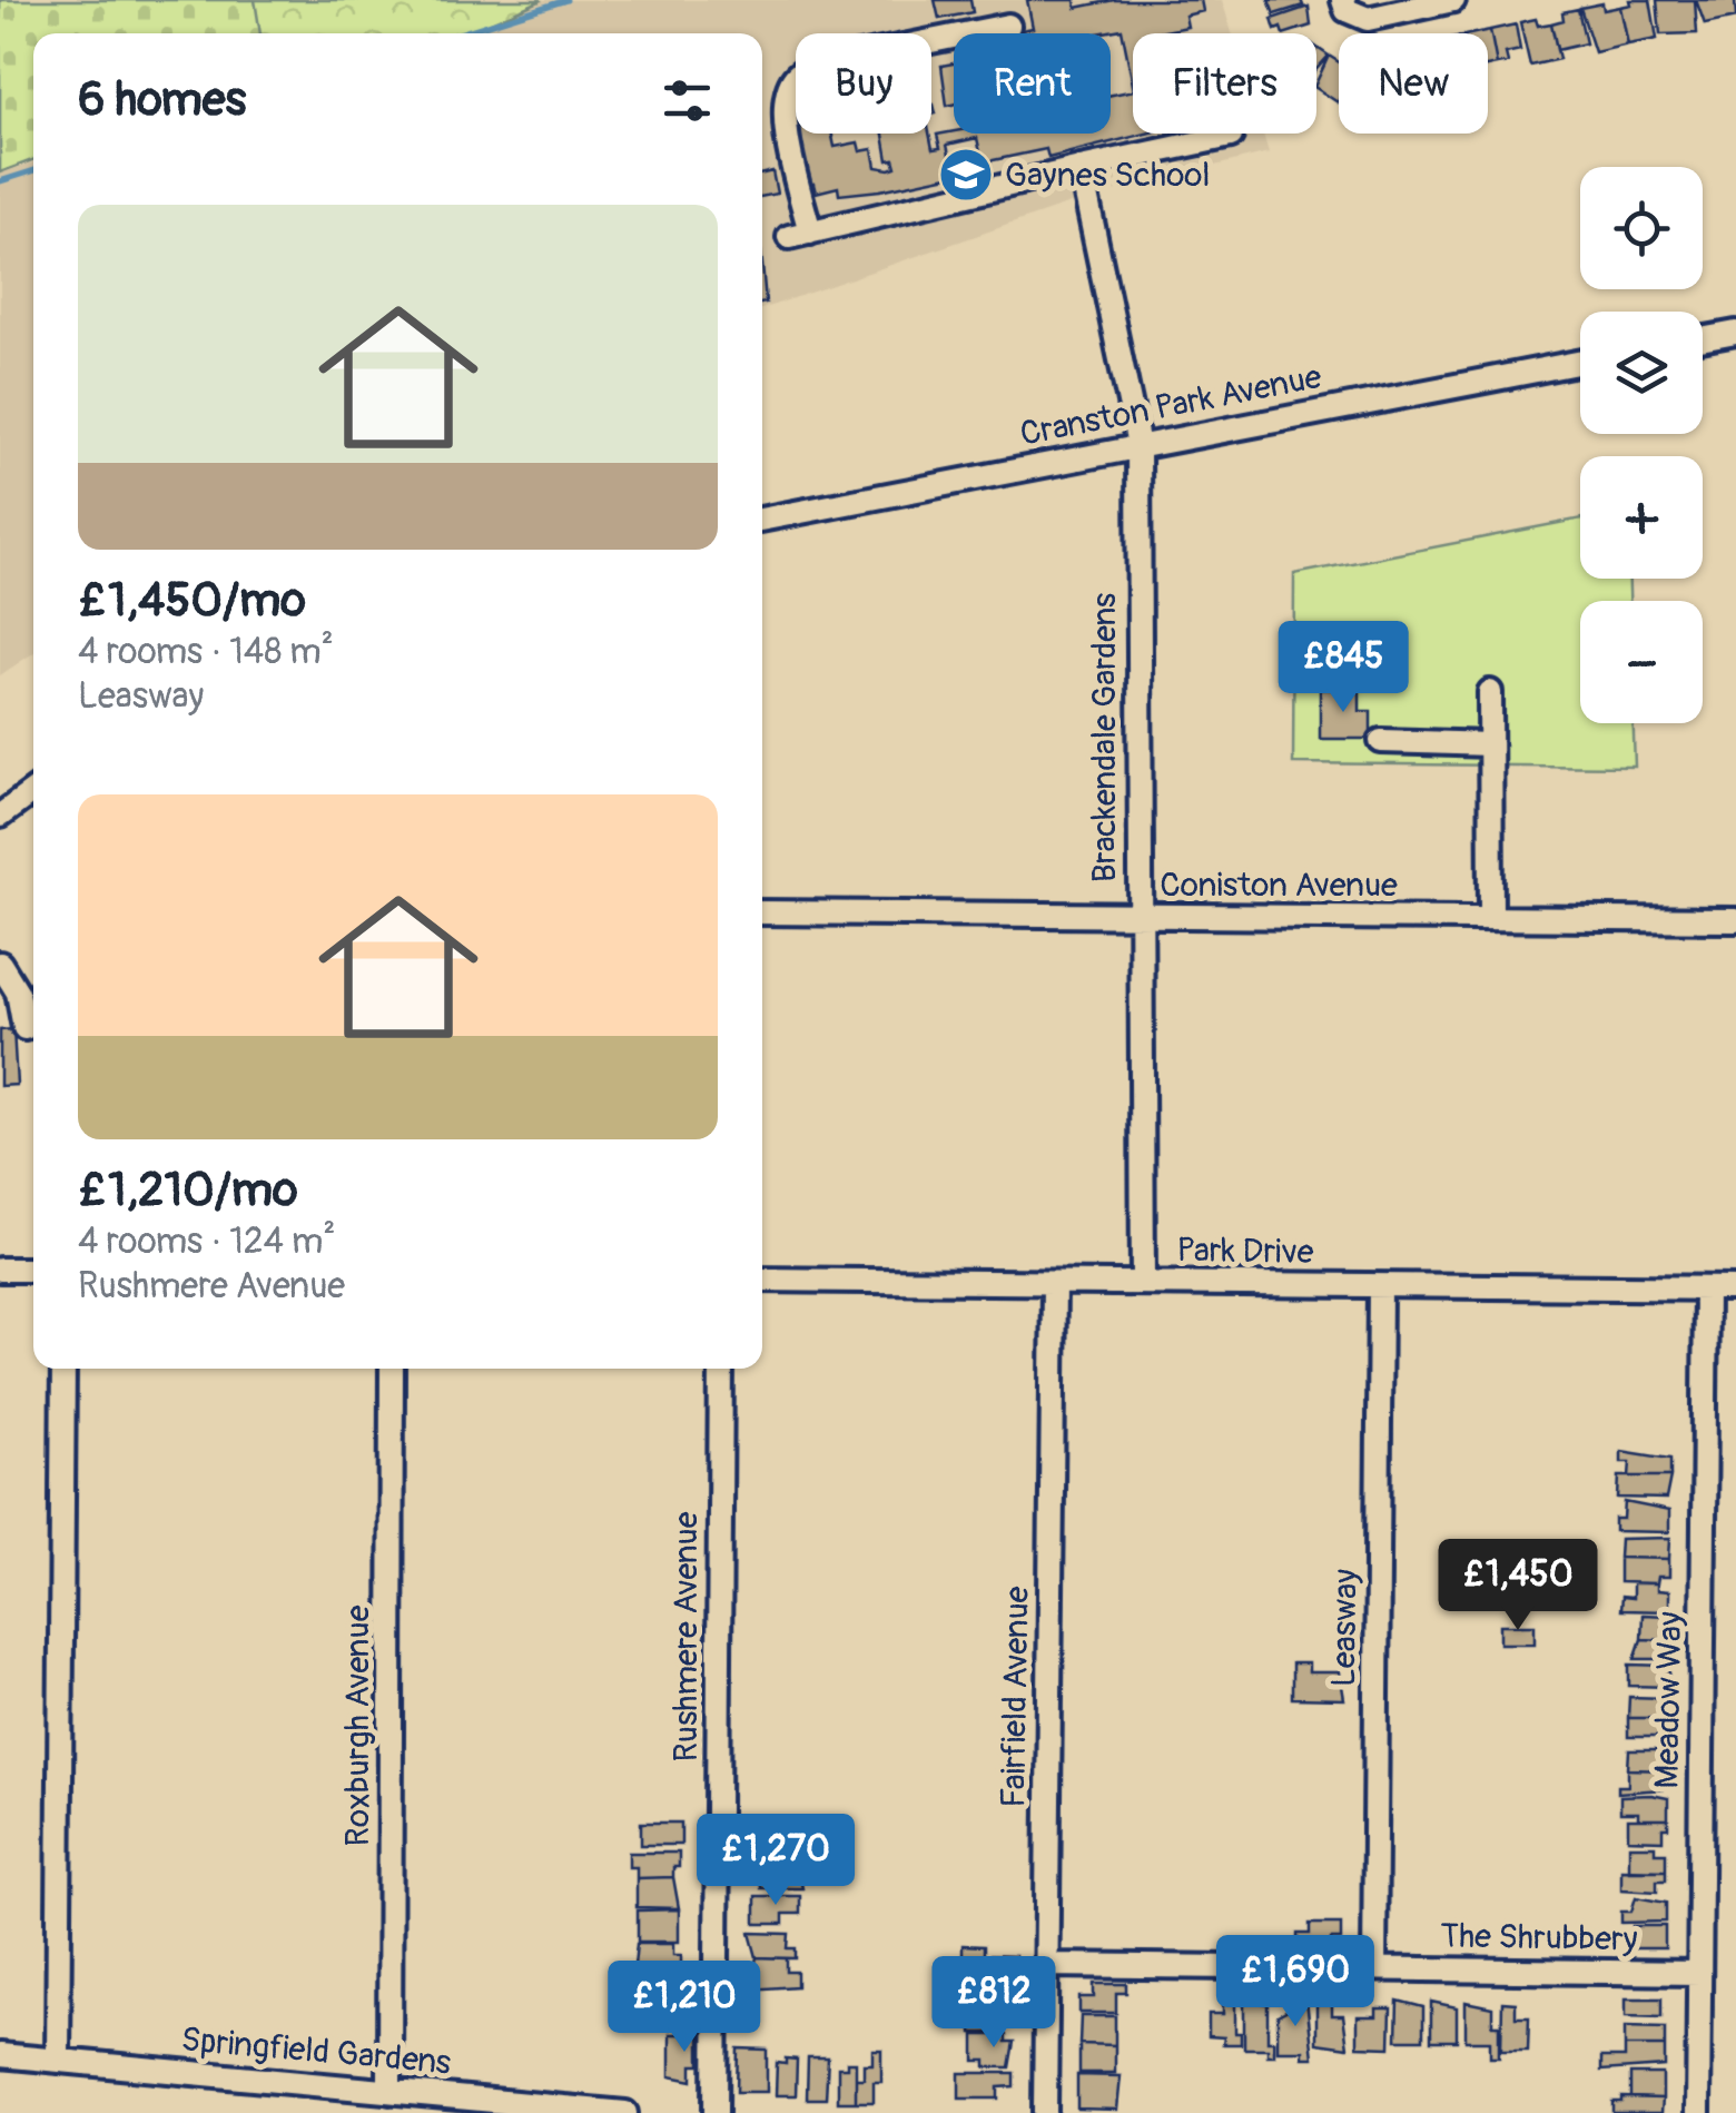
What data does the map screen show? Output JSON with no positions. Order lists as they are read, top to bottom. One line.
{"streets":{"street":["Cranston Park Avenue","Brackendale Gardens","Coniston Avenue","Park Drive","Leasway","Rushmere Avenue","Fairfield Avenue","Meadow Way","Roxburgh Avenue","The Shrubbery","Springfield Gardens"]},"crossings":[["Cranston Park Avenue","Brackendale Gardens"],["Brackendale Gardens","Coniston Avenue"],["Brackendale Gardens","Park Drive"],["Park Drive","Leasway"],["Park Drive","Fairfield Avenue"],["Park Drive","Meadow Way"],["Leasway","The Shrubbery"],["Fairfield Avenue","The Shrubbery"],["Meadow Way","The Shrubbery"],["Roxburgh Avenue","Springfield Gardens"]],"places":{"school or university":["Gaynes School"]},"page":{"chip":["Buy","Rent","Filters","New"],"heading":"6 homes","map_buttons":["+","−"],"list":[{"name":"£1,450/mo","note":"4 rooms · 148 m² · Leasway"},{"name":"£1,210/mo","note":"4 rooms · 124 m² · Rushmere Avenue"}],"price":["£845","£1,450","£1,270","£1,690","£812","£1,210"]}}
